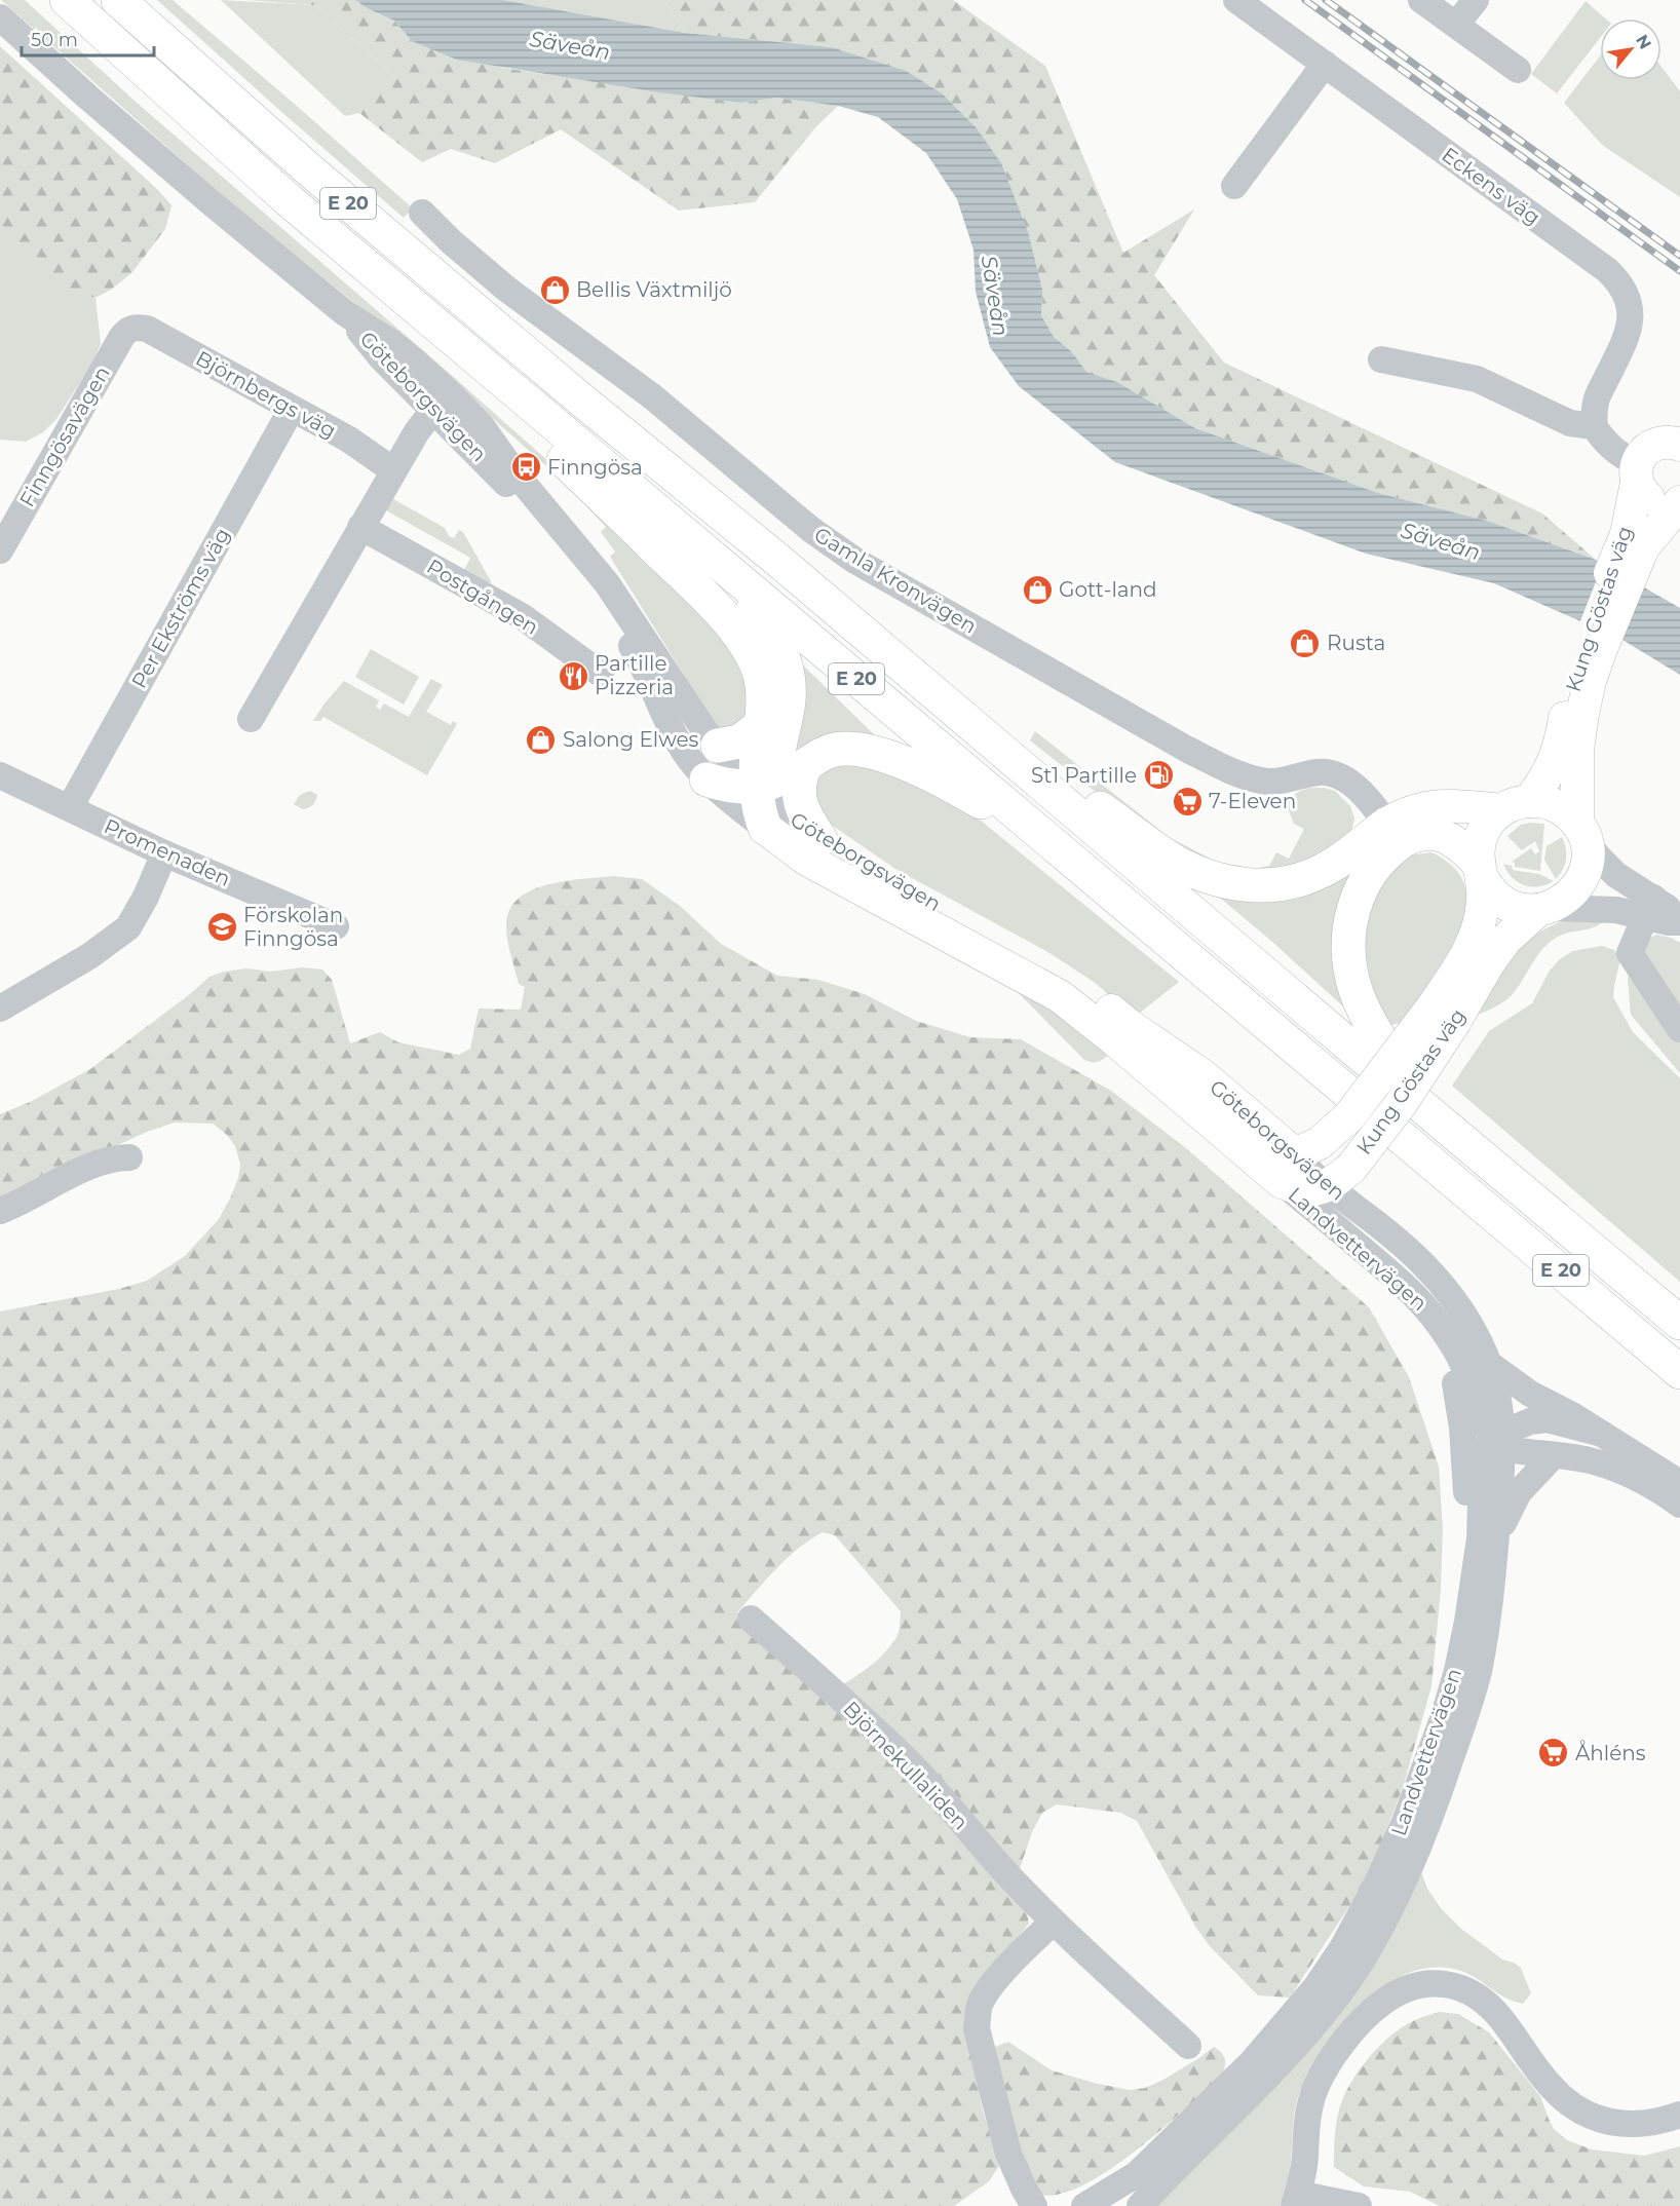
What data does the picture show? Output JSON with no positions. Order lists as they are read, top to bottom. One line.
{"streets":{"highway":["E 20"],"main road":["Göteborgsvägen","Kung Göstas väg"],"street":["Eckens väg","Björnbergs väg","Finngösavägen","Gamla Kronvägen","Postgången","Per Ekströms väg","Promenaden","Landvettervägen","Björnekullaliden"]},"crossings":[["Björnbergs väg","Finngösavägen"],["Björnbergs väg","Per Ekströms väg"],["Göteborgsvägen","Kung Göstas väg"],["Göteborgsvägen","Landvettervägen"],["Per Ekströms väg","Promenaden"],["Kung Göstas väg","Landvettervägen"]],"water":["Säveån"],"places":{"shop":["Bellis Växtmiljö","Gott-land","Rusta","Salong Elwes"],"bus stop":["Finngösa"],"restaurant":["Partille Pizzeria"],"fuel station":["St1 Partille"],"supermarket":["7-Eleven","Åhléns"],"school or university":["Förskolan Finngösa"]},"scale_bar":"50 m","north":"top right"}
